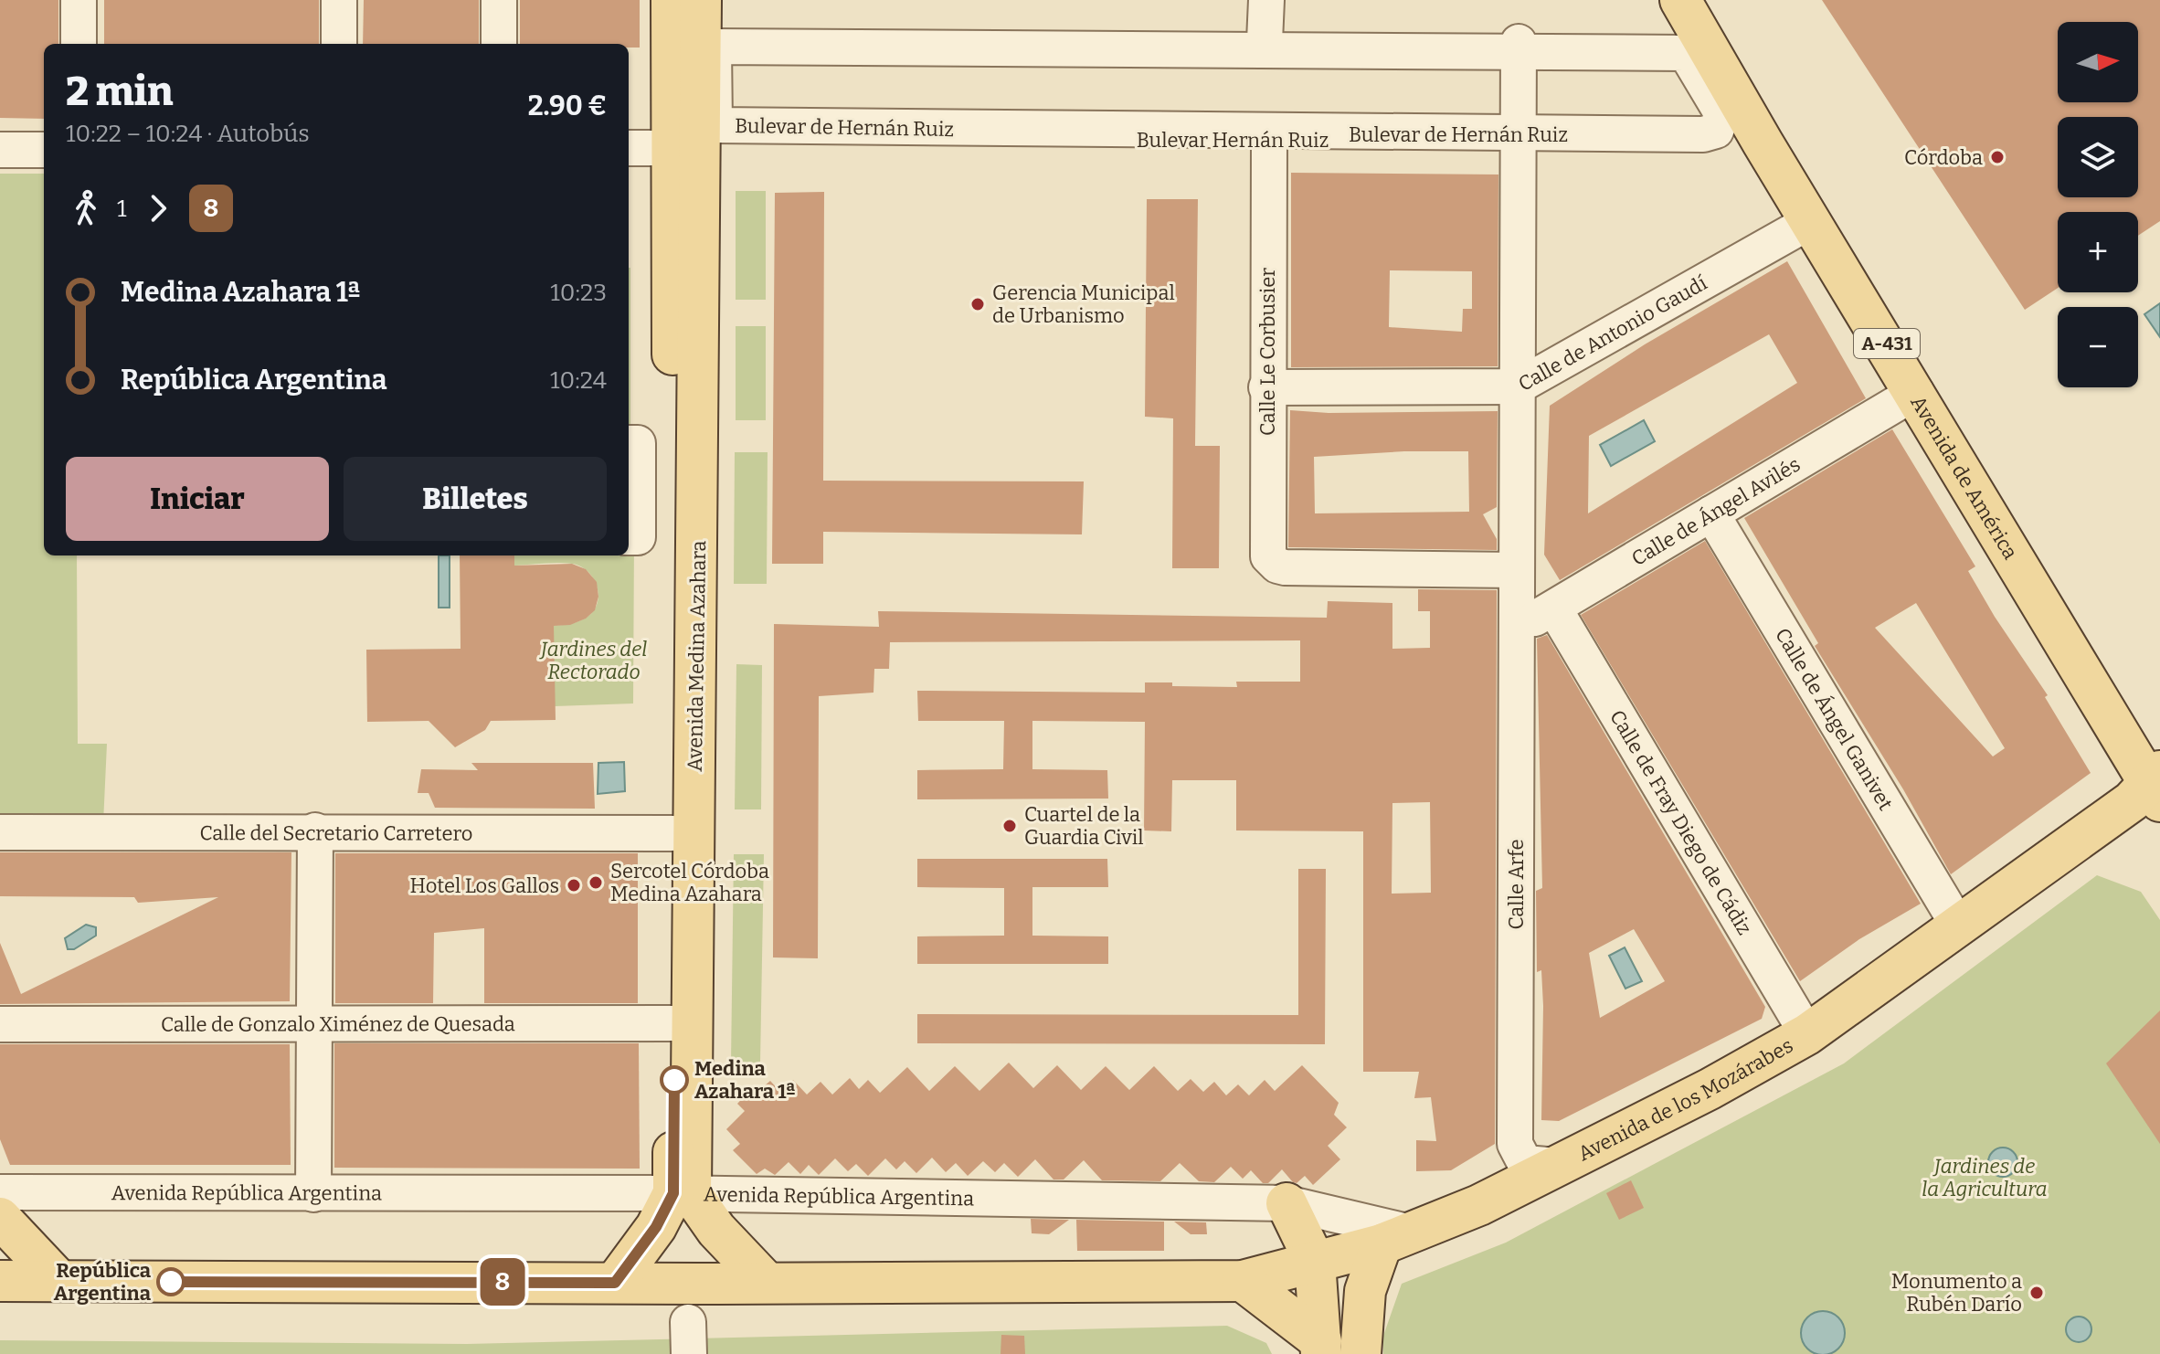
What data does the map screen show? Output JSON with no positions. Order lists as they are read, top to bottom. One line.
{"streets":{"main road":["A-431","Avenida de América","Avenida Medina Azahara","Avenida de los Mozárabes"],"street":["Bulevar de Hernán Ruiz","Bulevar Hernán Ruiz","Calle de Antonio Gaudí","Calle Le Corbusier","Calle de Ángel Avilés","Calle de Ángel Ganivet","Calle de Fray Diego de Cádiz","Calle del Secretario Carretero","Calle Arfe","Calle de Gonzalo Ximénez de Quesada","Avenida República Argentina"]},"crossings":[["Bulevar de Hernán Ruiz","Bulevar Hernán Ruiz"],["Bulevar de Hernán Ruiz","Calle Arfe"],["Bulevar Hernán Ruiz","Calle Le Corbusier"],["Bulevar Hernán Ruiz","Avenida de América"],["Bulevar Hernán Ruiz","Avenida Medina Azahara"],["Bulevar Hernán Ruiz","Calle Arfe"],["Calle de Antonio Gaudí","Calle Le Corbusier"],["Calle de Antonio Gaudí","Avenida de América"],["Calle de Antonio Gaudí","Calle Arfe"],["Calle Le Corbusier","Calle Arfe"],["Avenida de América","Calle de Ángel Avilés"],["Avenida de América","Avenida de los Mozárabes"],["Calle de Ángel Avilés","Calle de Ángel Ganivet"],["Calle de Ángel Avilés","Calle de Fray Diego de Cádiz"],["Calle de Ángel Avilés","Calle Arfe"],["Avenida Medina Azahara","Calle del Secretario Carretero"],["Avenida Medina Azahara","Calle de Gonzalo Ximénez de Quesada"],["Avenida Medina Azahara","Avenida República Argentina"],["Calle de Ángel Ganivet","Avenida de los Mozárabes"],["Calle de Fray Diego de Cádiz","Avenida de los Mozárabes"],["Calle Arfe","Avenida de los Mozárabes"],["Avenida de los Mozárabes","Avenida República Argentina"]],"parks":["Jardines del Rectorado","Jardines de la Agricultura"],"places":["Córdoba","Gerencia Municipal de Urbanismo","Cuartel de la Guardia Civil","Sercotel Córdoba Medina Azahara","Hotel Los Gallos","Medina Azahara 1ª","República Argentina","Monumento a Rubén Darío"],"lines":["bus line 8"],"north":"right","page":{"on_map":"8","map_buttons":["+","−"],"heading":["2 min","10:22 – 10:24 · Autobús","2.90 €"],"legs":["1","8"],"list":[{"name":"Medina Azahara 1ª","value":"10:23"},{"name":"República Argentina","value":"10:24"}],"buttons":["Iniciar","Billetes"]}}
